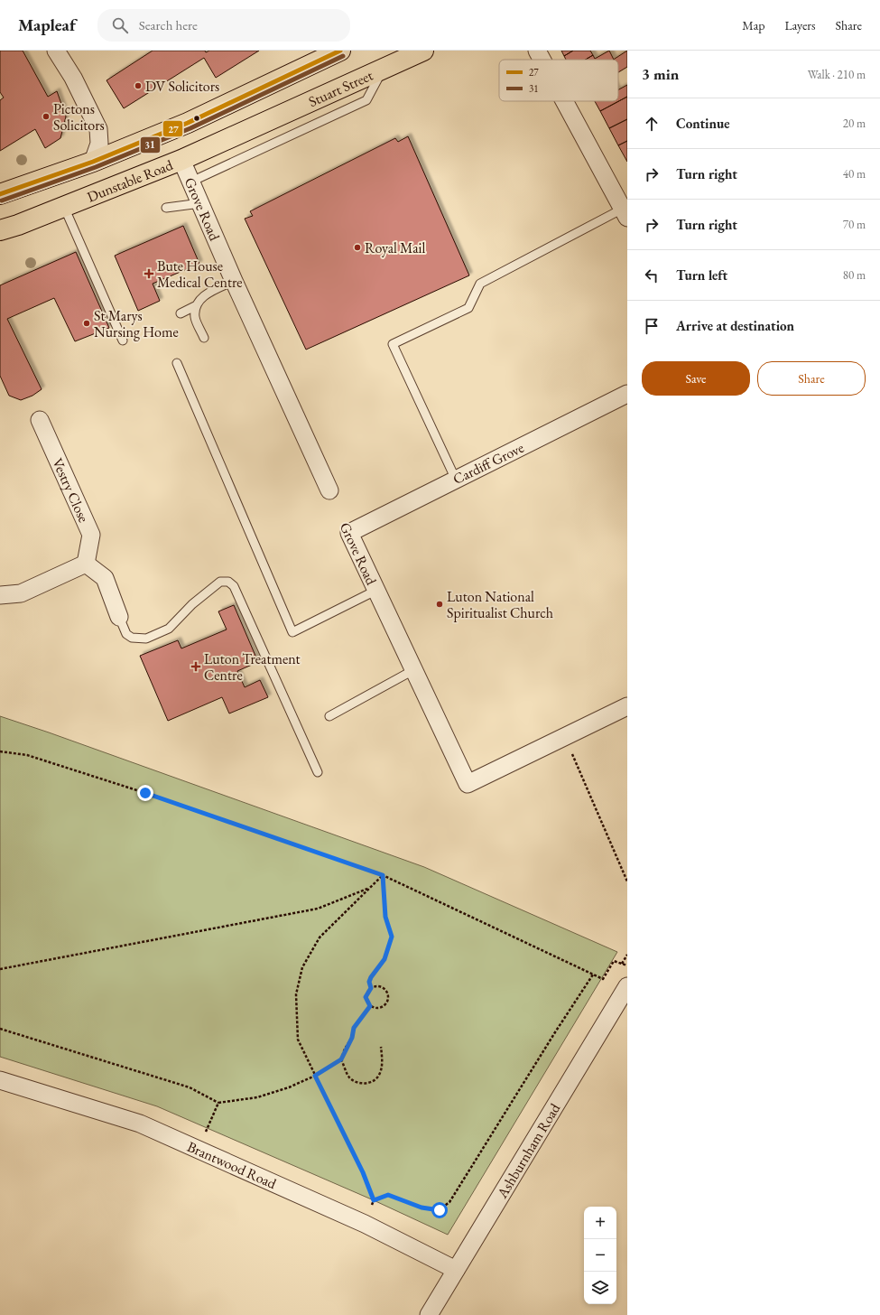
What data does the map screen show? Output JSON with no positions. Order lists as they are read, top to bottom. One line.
{"streets":{"highway":["Stuart Street","Dunstable Road"],"street":["Grove Road","Cardiff Grove","Vestry Close","Ashburnham Road","Brantwood Road"]},"crossings":[["Stuart Street","Dunstable Road"],["Dunstable Road","Grove Road"],["Grove Road","Cardiff Grove"],["Ashburnham Road","Brantwood Road"]],"places":{"other":["DV Solicitors","Pictons Solicitors","Royal Mail","St Marys Nursing Home","Luton National Spiritualist Church"],"health":["Bute House Medical Centre","Luton Treatment Centre"]},"lines":["transit line 27","transit line 31"],"legend":["27","31"],"page":{"header":"Mapleaf","search":"Search here","nav":["Map","Layers","Share"],"heading":["3 min","Walk · 210 m"],"list":[["Continue","20 m"],["Turn right","40 m"],["Turn right","70 m"],["Turn left","80 m"],"Arrive at destination"],"buttons":["Save","Share"],"map_buttons":["+","−"]}}
